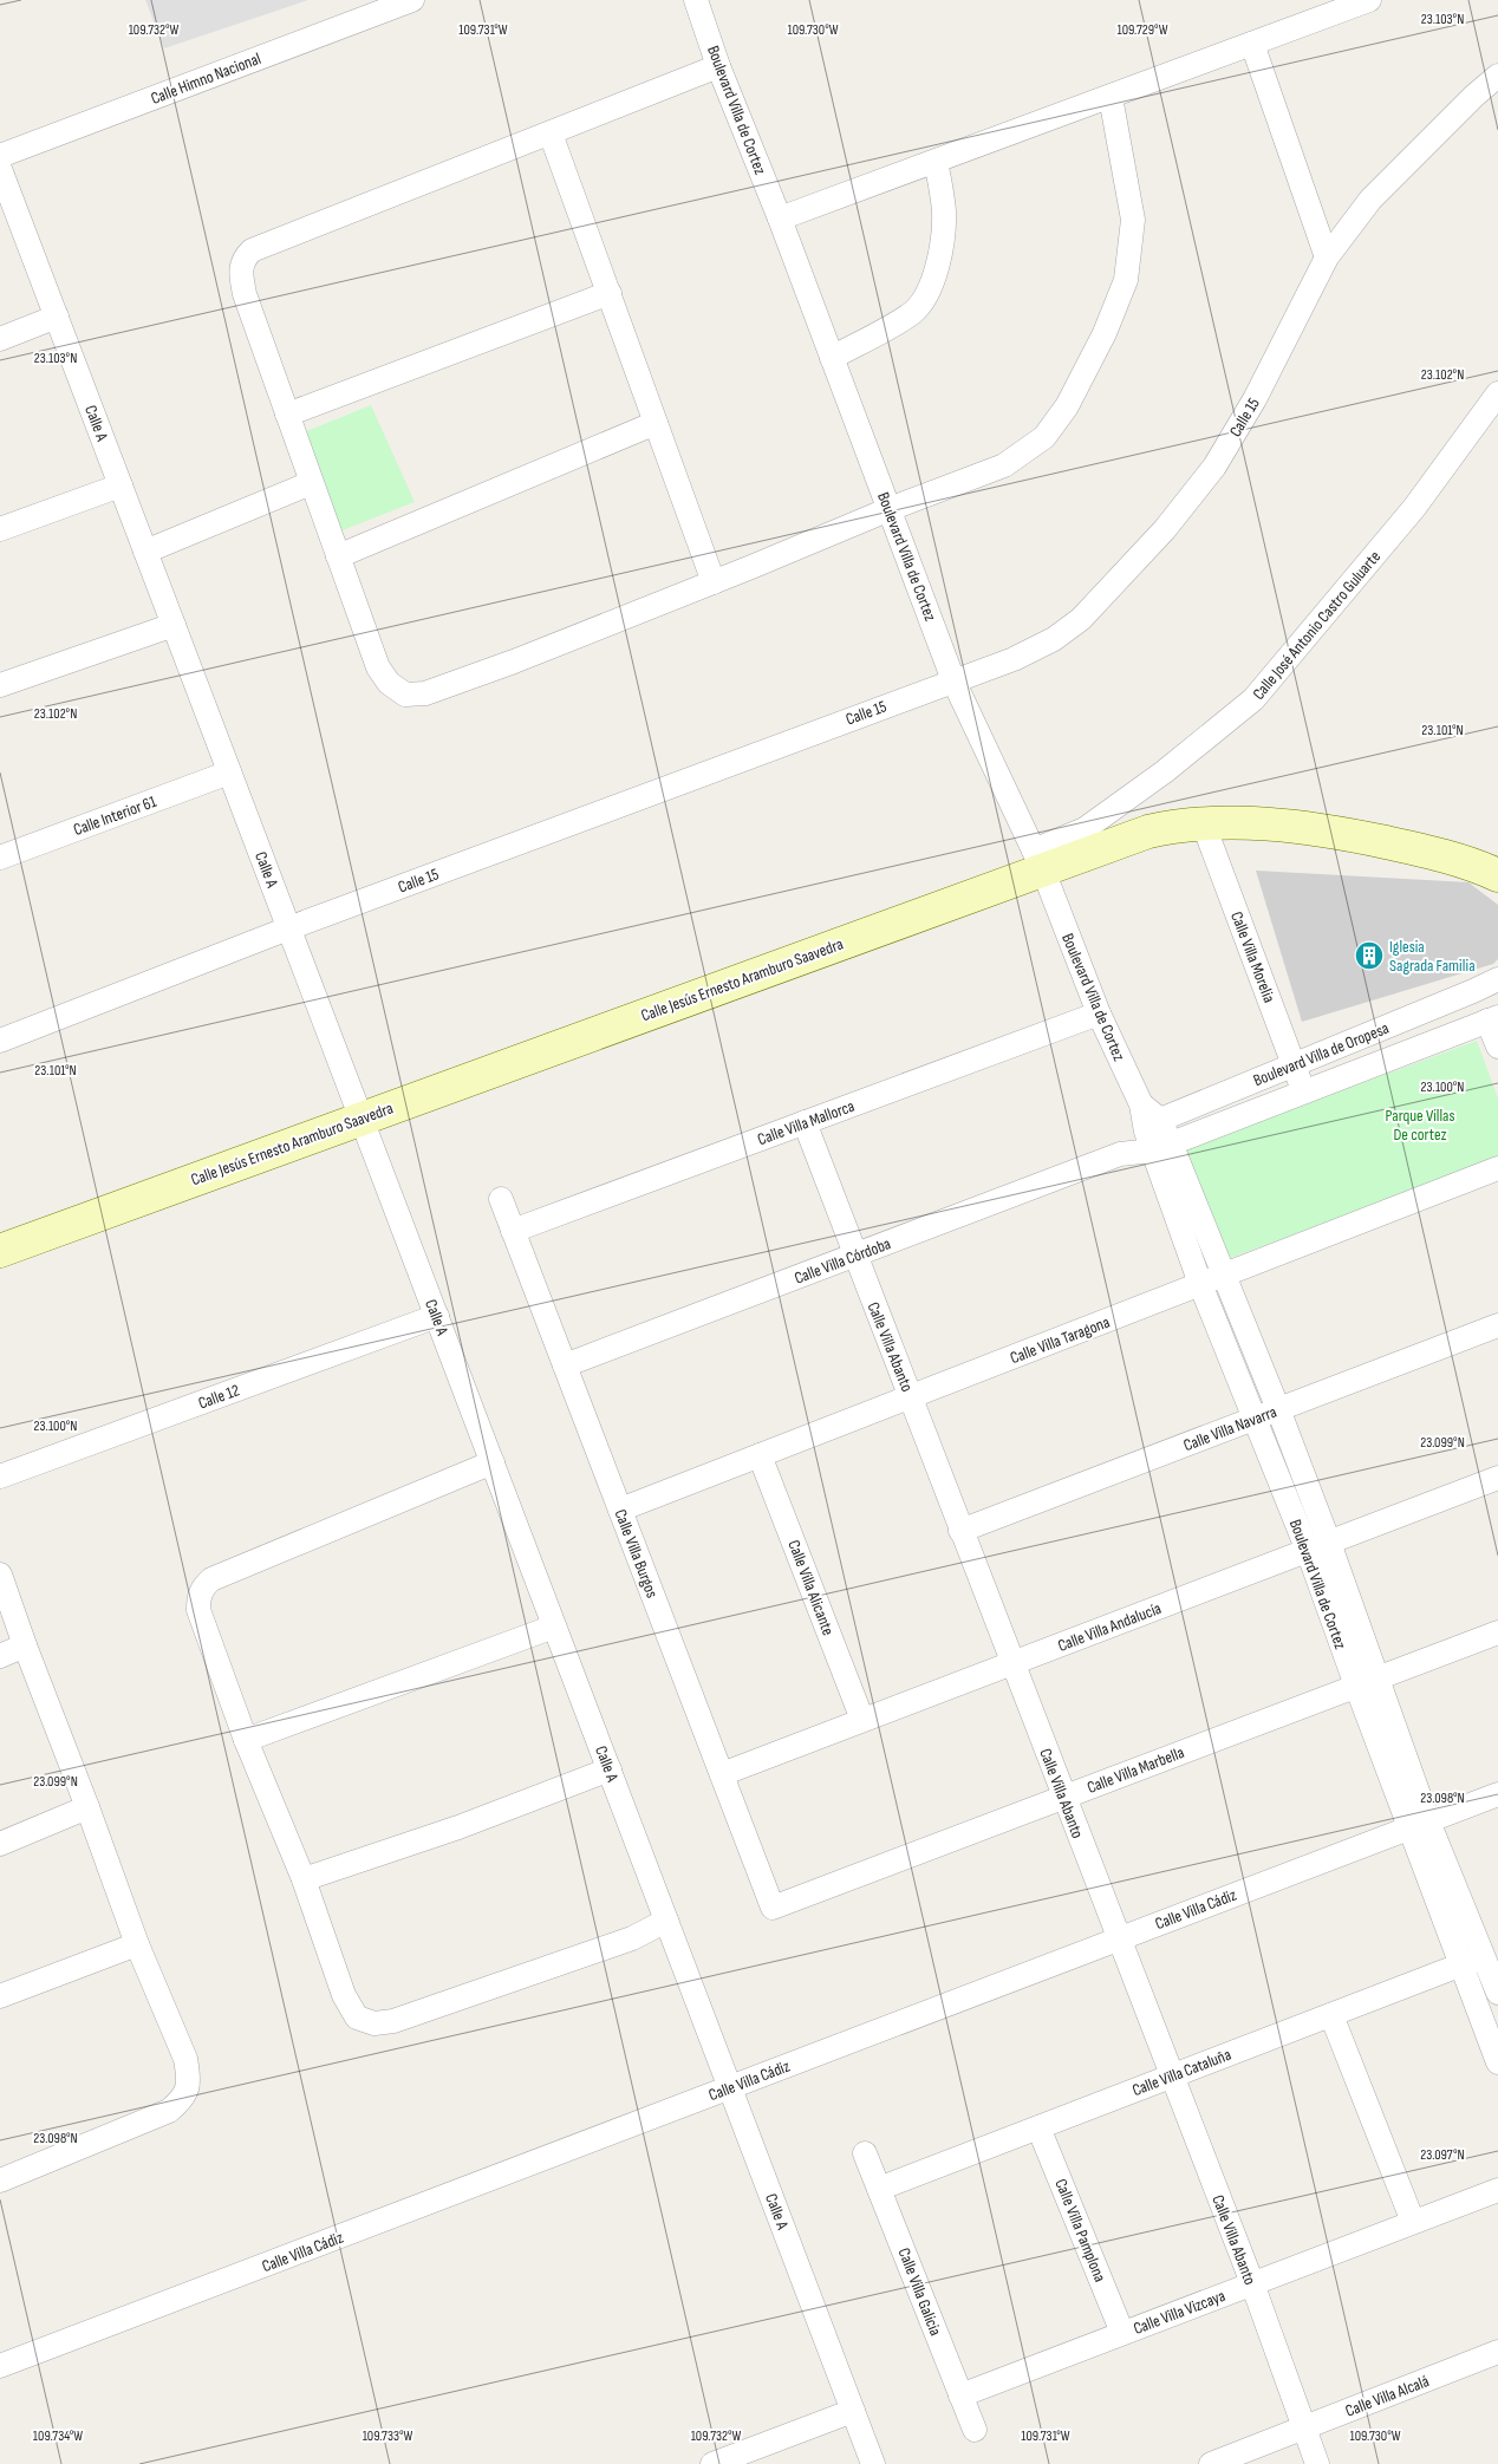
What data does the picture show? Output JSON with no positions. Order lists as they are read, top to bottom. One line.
{"streets":{"street":["Calle Himno Nacional","Boulevard Villa de Cortez","Calle 15","Calle A","Calle José Antonio Castro Guluarte","Calle Interior 61","Calle Villa Morelia","Calle Jesús Ernesto Aramburo Saavedra","Boulevard Villa de Oropesa","Calle Villa Mallorca","Calle Villa Córdoba","Calle Villa Taragona","Calle Villa Abanto","Calle 12","Calle Villa Navarra","Calle Villa Burgos","Calle Villa Alicante","Calle Villa Andalucía","Calle Villa Marbella","Calle Villa Cádiz","Calle Villa Cataluña","Calle Villa Pamplona","Calle Villa Galicia","Calle Villa Vizcaya","Calle Villa Alcalá"]},"crossings":[["Boulevard Villa de Cortez","Calle 15"],["Boulevard Villa de Cortez","Calle José Antonio Castro Guluarte"],["Boulevard Villa de Cortez","Calle Jesús Ernesto Aramburo Saavedra"],["Boulevard Villa de Cortez","Boulevard Villa de Oropesa"],["Boulevard Villa de Cortez","Calle Villa Mallorca"],["Boulevard Villa de Cortez","Calle Villa Córdoba"],["Boulevard Villa de Cortez","Calle Villa Taragona"],["Boulevard Villa de Cortez","Calle Villa Navarra"],["Boulevard Villa de Cortez","Calle Villa Andalucía"],["Boulevard Villa de Cortez","Calle Villa Marbella"],["Boulevard Villa de Cortez","Calle Villa Cádiz"],["Boulevard Villa de Cortez","Calle Villa Cataluña"],["Calle 15","Calle A"],["Calle A","Calle Interior 61"],["Calle A","Calle Jesús Ernesto Aramburo Saavedra"],["Calle A","Calle 12"],["Calle A","Calle Villa Cádiz"],["Calle José Antonio Castro Guluarte","Calle Jesús Ernesto Aramburo Saavedra"],["Calle Villa Morelia","Calle Jesús Ernesto Aramburo Saavedra"],["Calle Villa Morelia","Boulevard Villa de Oropesa"],["Boulevard Villa de Oropesa","Calle Villa Córdoba"],["Calle Villa Mallorca","Calle Villa Abanto"],["Calle Villa Mallorca","Calle Villa Burgos"],["Calle Villa Córdoba","Calle Villa Abanto"],["Calle Villa Córdoba","Calle Villa Burgos"],["Calle Villa Taragona","Calle Villa Abanto"],["Calle Villa Taragona","Calle Villa Burgos"],["Calle Villa Taragona","Calle Villa Alicante"],["Calle Villa Abanto","Calle Villa Navarra"],["Calle Villa Abanto","Calle Villa Andalucía"],["Calle Villa Abanto","Calle Villa Marbella"],["Calle Villa Abanto","Calle Villa Cádiz"],["Calle Villa Abanto","Calle Villa Cataluña"],["Calle Villa Abanto","Calle Villa Vizcaya"],["Calle Villa Abanto","Calle Villa Alcalá"],["Calle Villa Burgos","Calle Villa Andalucía"],["Calle Villa Burgos","Calle Villa Marbella"],["Calle Villa Alicante","Calle Villa Andalucía"],["Calle Villa Cataluña","Calle Villa Pamplona"],["Calle Villa Cataluña","Calle Villa Galicia"],["Calle Villa Pamplona","Calle Villa Vizcaya"],["Calle Villa Galicia","Calle Villa Vizcaya"]],"parks":["Parque Villas De cortez"],"places":{"building":["Iglesia Sagrada Familia"]},"coordinates":["23.103°N","109.732°W","109.731°W","109.730°W","109.729°W","23.102°N","23.101°N","23.100°N","23.099°N","23.098°N","23.097°N","109.734°W","109.733°W"]}
